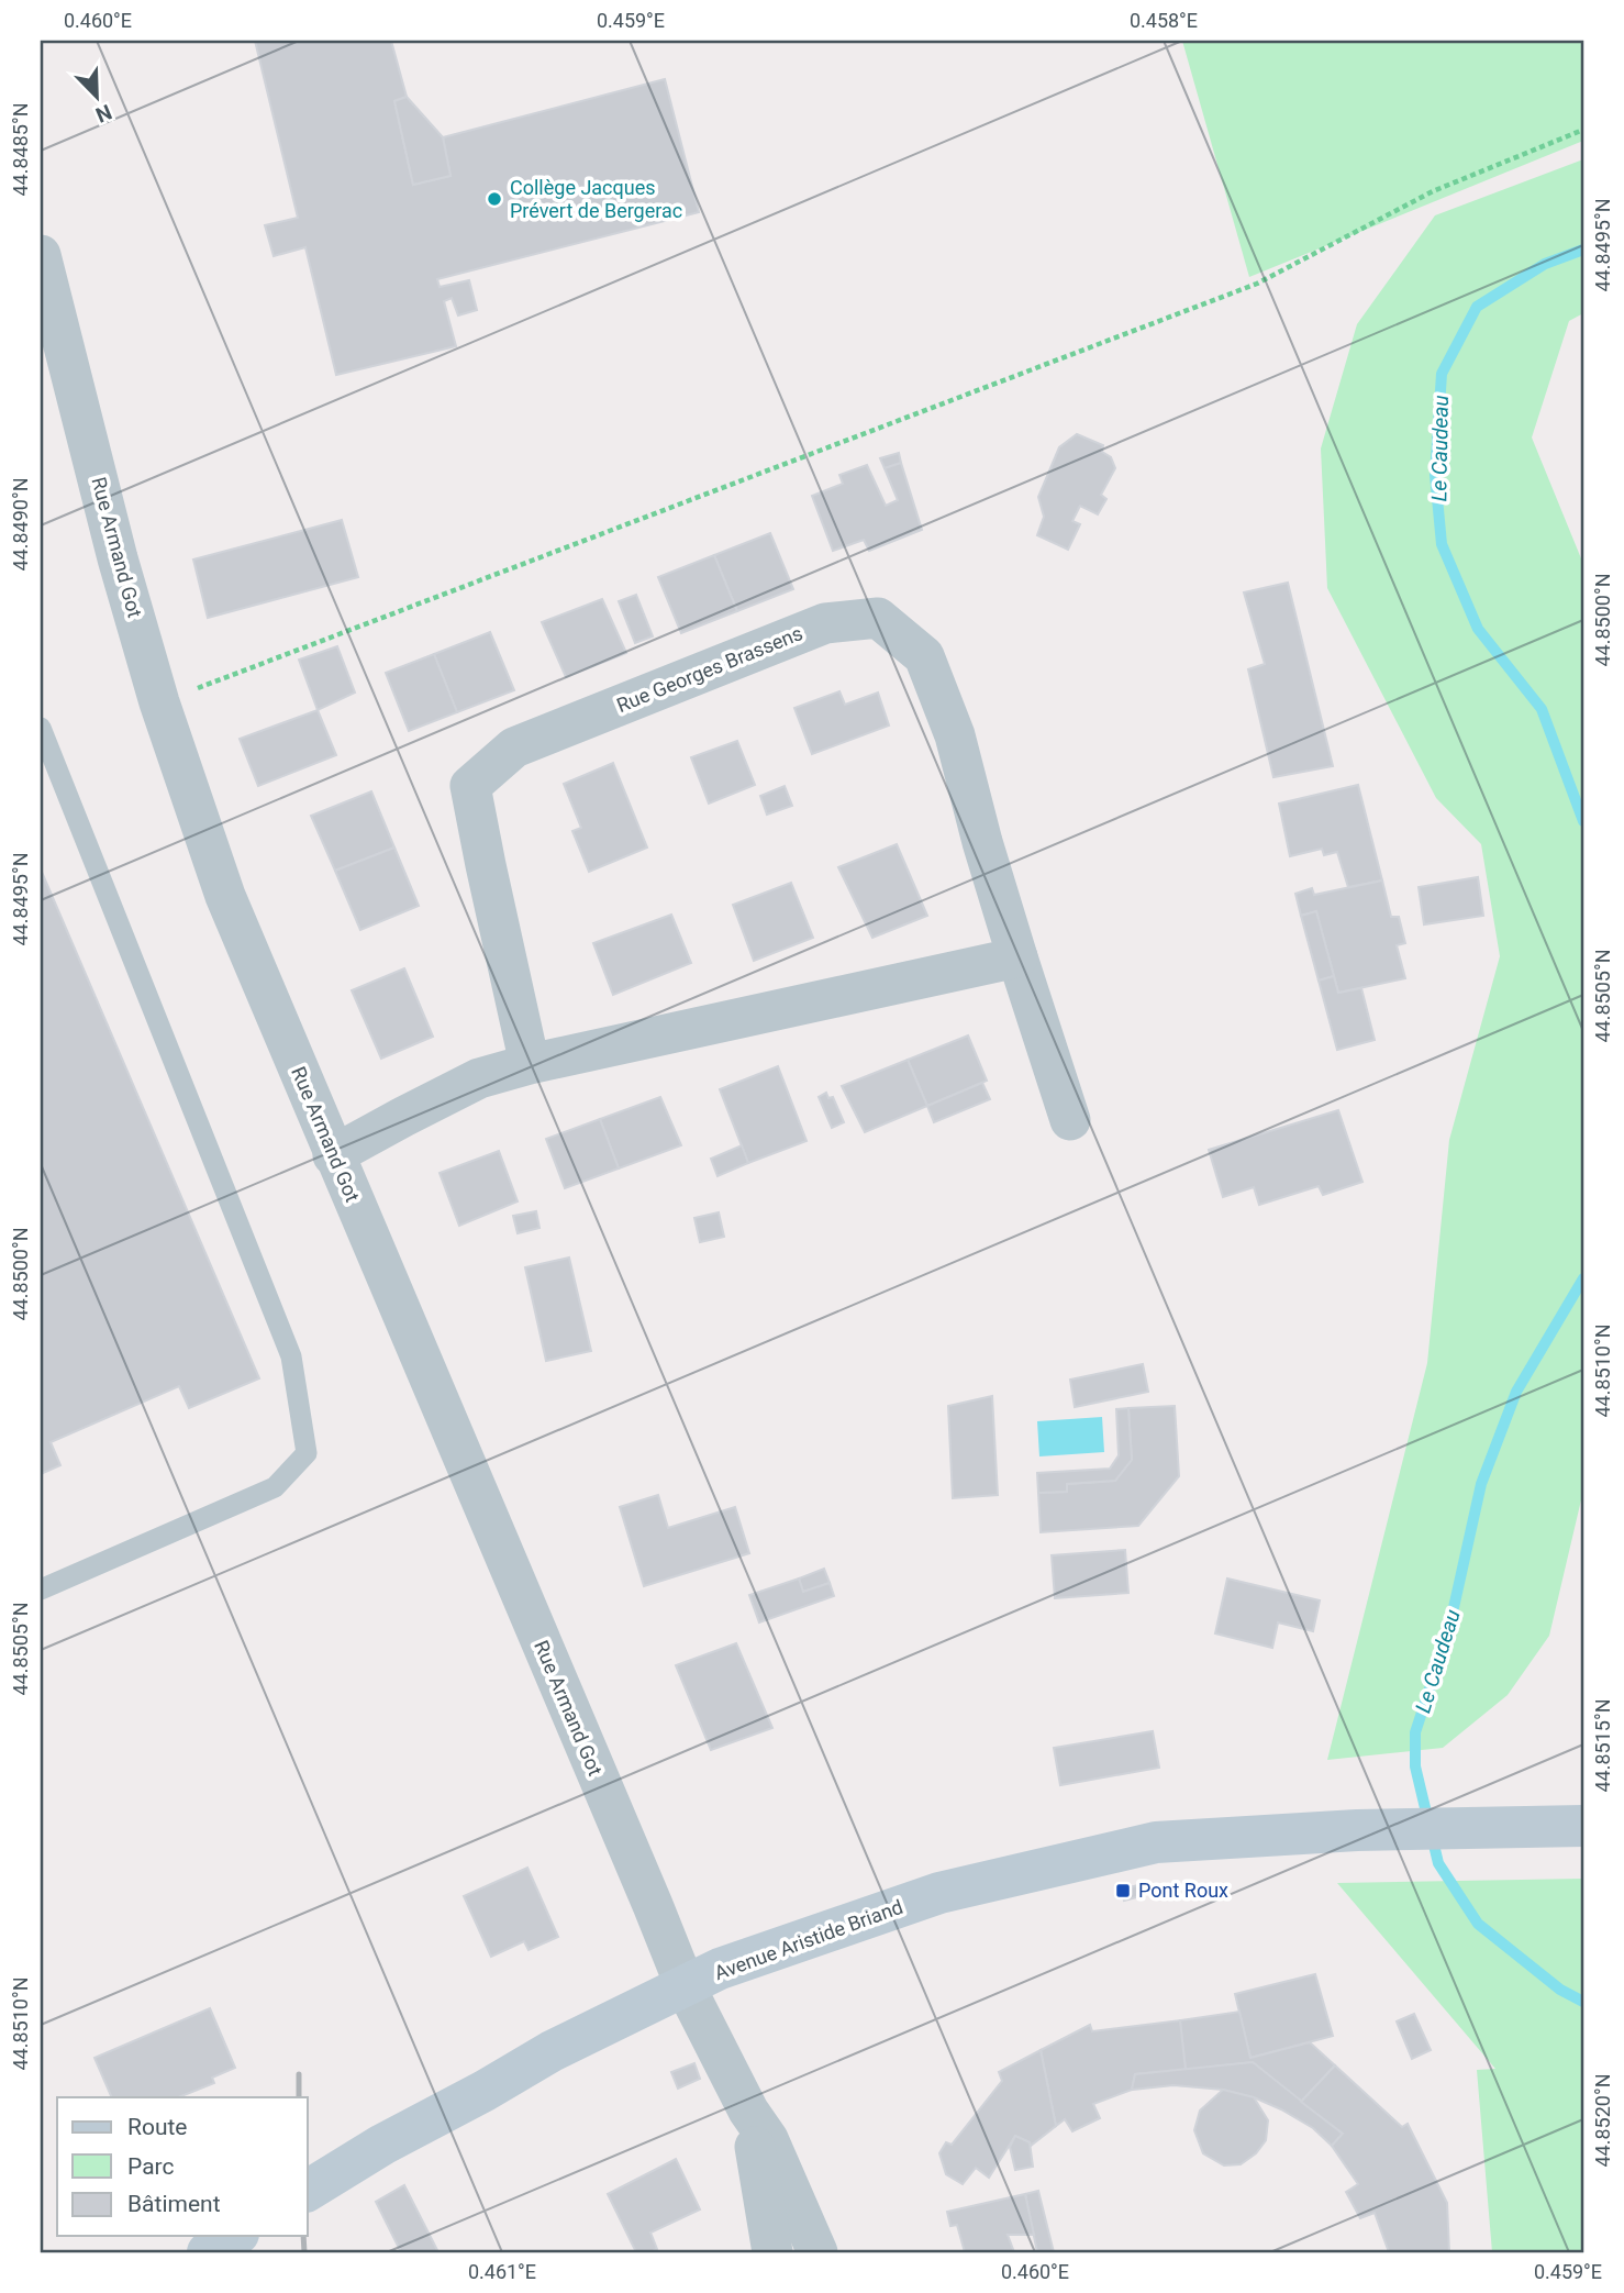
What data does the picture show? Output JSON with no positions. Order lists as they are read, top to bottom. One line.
{"streets":{"main road":["Avenue Aristide Briand"],"street":["Rue Armand Got","Rue Georges Brassens"]},"crossings":[["Rue Armand Got","Avenue Aristide Briand"]],"water":["Le Caudeau"],"places":{"other":["Collège Jacques Prévert de Bergerac"],"transit":["Pont Roux"]},"legend":["Route","Parc","Bâtiment"],"north":"bottom right","coordinates":["0.460°E","0.459°E","0.458°E","44.8485°N","44.8495°N","44.8490°N","44.8500°N","44.8505°N","44.8510°N","44.8515°N","44.8520°N","0.461°E"]}
